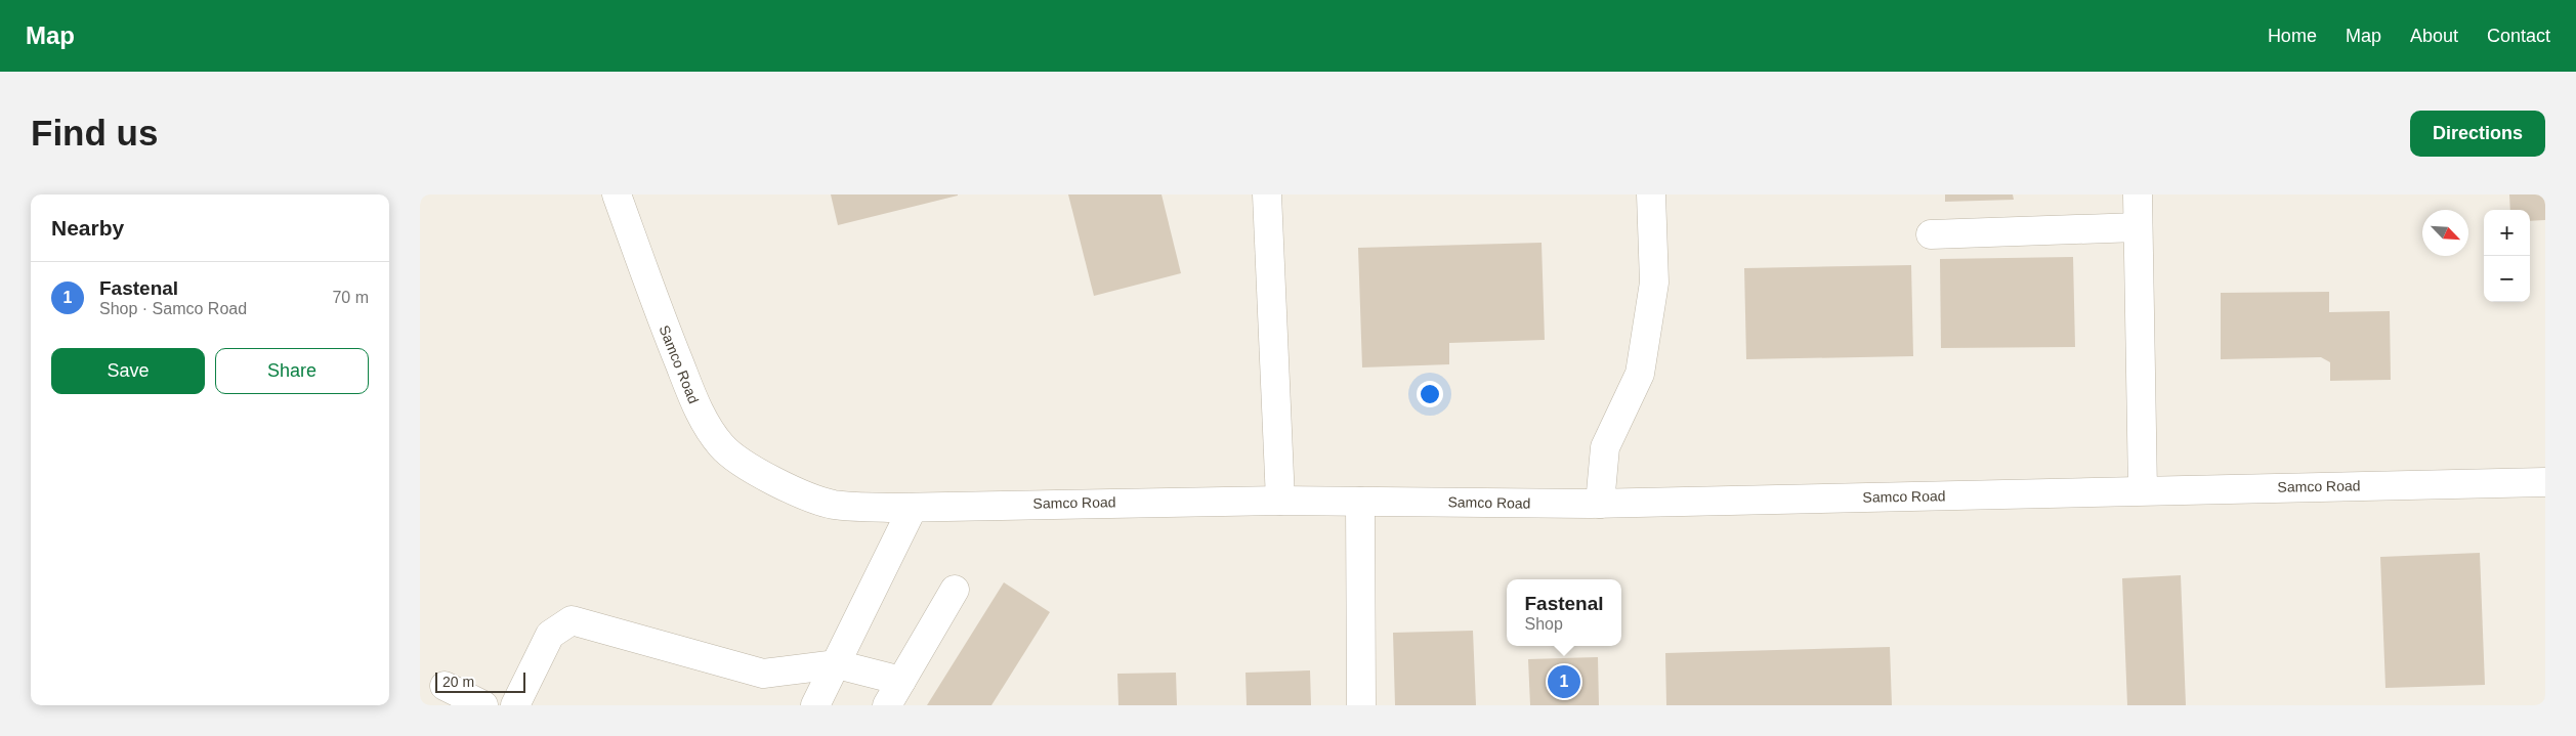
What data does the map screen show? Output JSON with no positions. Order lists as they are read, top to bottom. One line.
{"streets":{"street":["Samco Road"]},"scale_bar":"20 m","north":"bottom right","page":{"header":"Map","nav":["Home","Map","About","Contact"],"buttons":["Directions",["Save","Share"]],"title":"Find us","heading":"Nearby","map_buttons":["+","−"],"list":[{"mark":"1","name":"Fastenal","note":"Shop · Samco Road","value":"70 m"}],"popup":["Fastenal","Shop"],"pins":"1","scale":"20 m"}}
